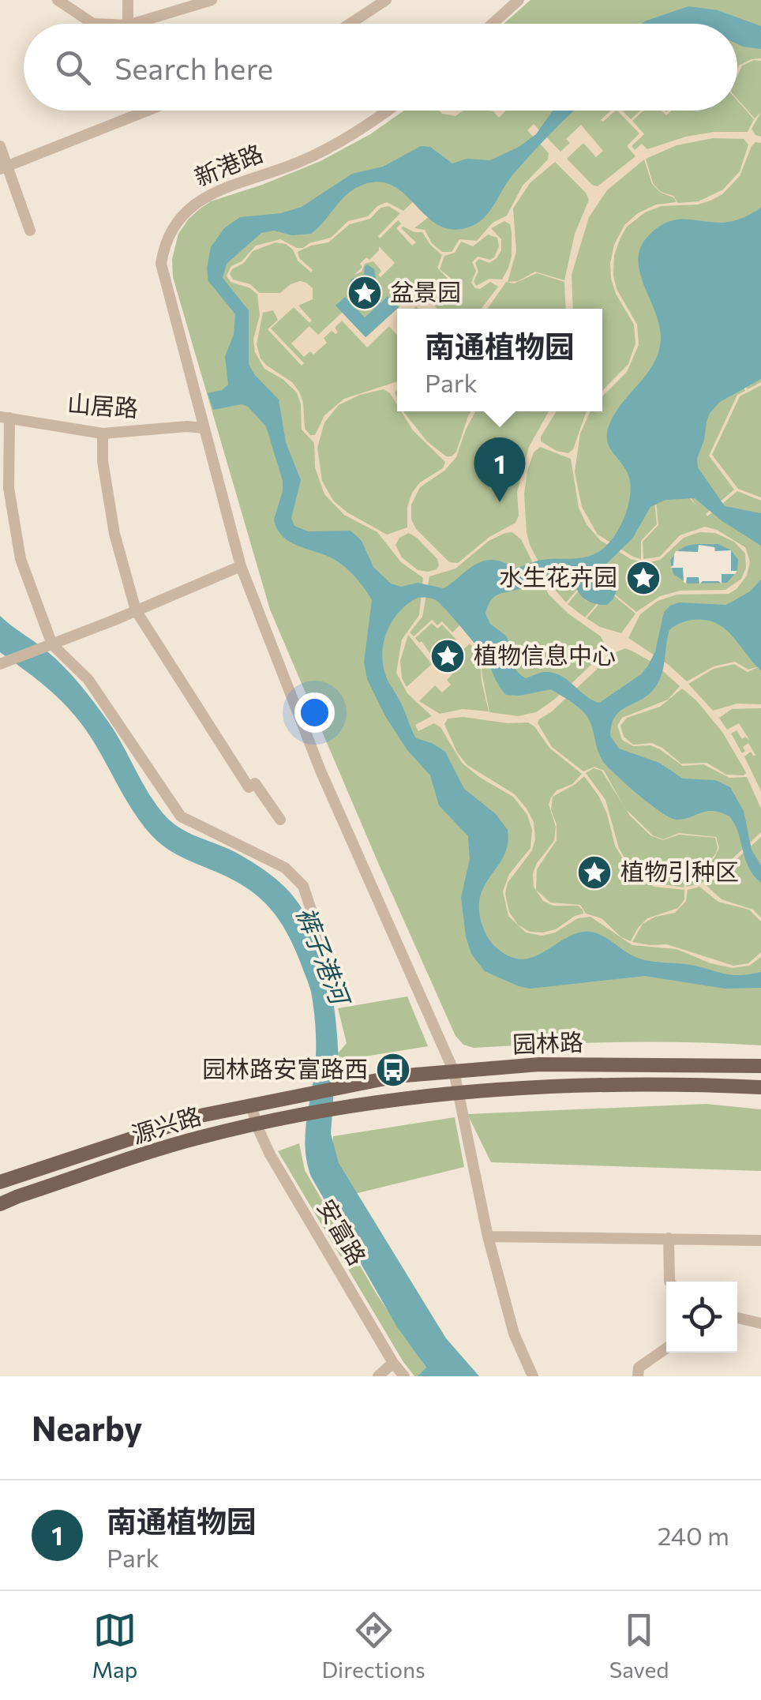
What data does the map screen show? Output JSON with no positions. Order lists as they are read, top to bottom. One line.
{"streets":{"main road":["园林路","源兴路"],"street":["新港路","山居路","安富路"]},"crossings":[["新港路","山居路"],["新港路","园林路"],["园林路","源兴路"],["源兴路","安富路"]],"water":["裤子港河"],"places":{"place":["盆景园","水生花卉园","植物信息中心","植物引种区"],"bus stop":["园林路安富路西"]},"page":{"search":"Search here","popup":["南通植物园","Park"],"pins":"1","heading":"Nearby","list":[{"mark":"1","name":"南通植物园","note":"Park","value":"240 m"}],"nav":["Map","Directions","Saved"]}}
